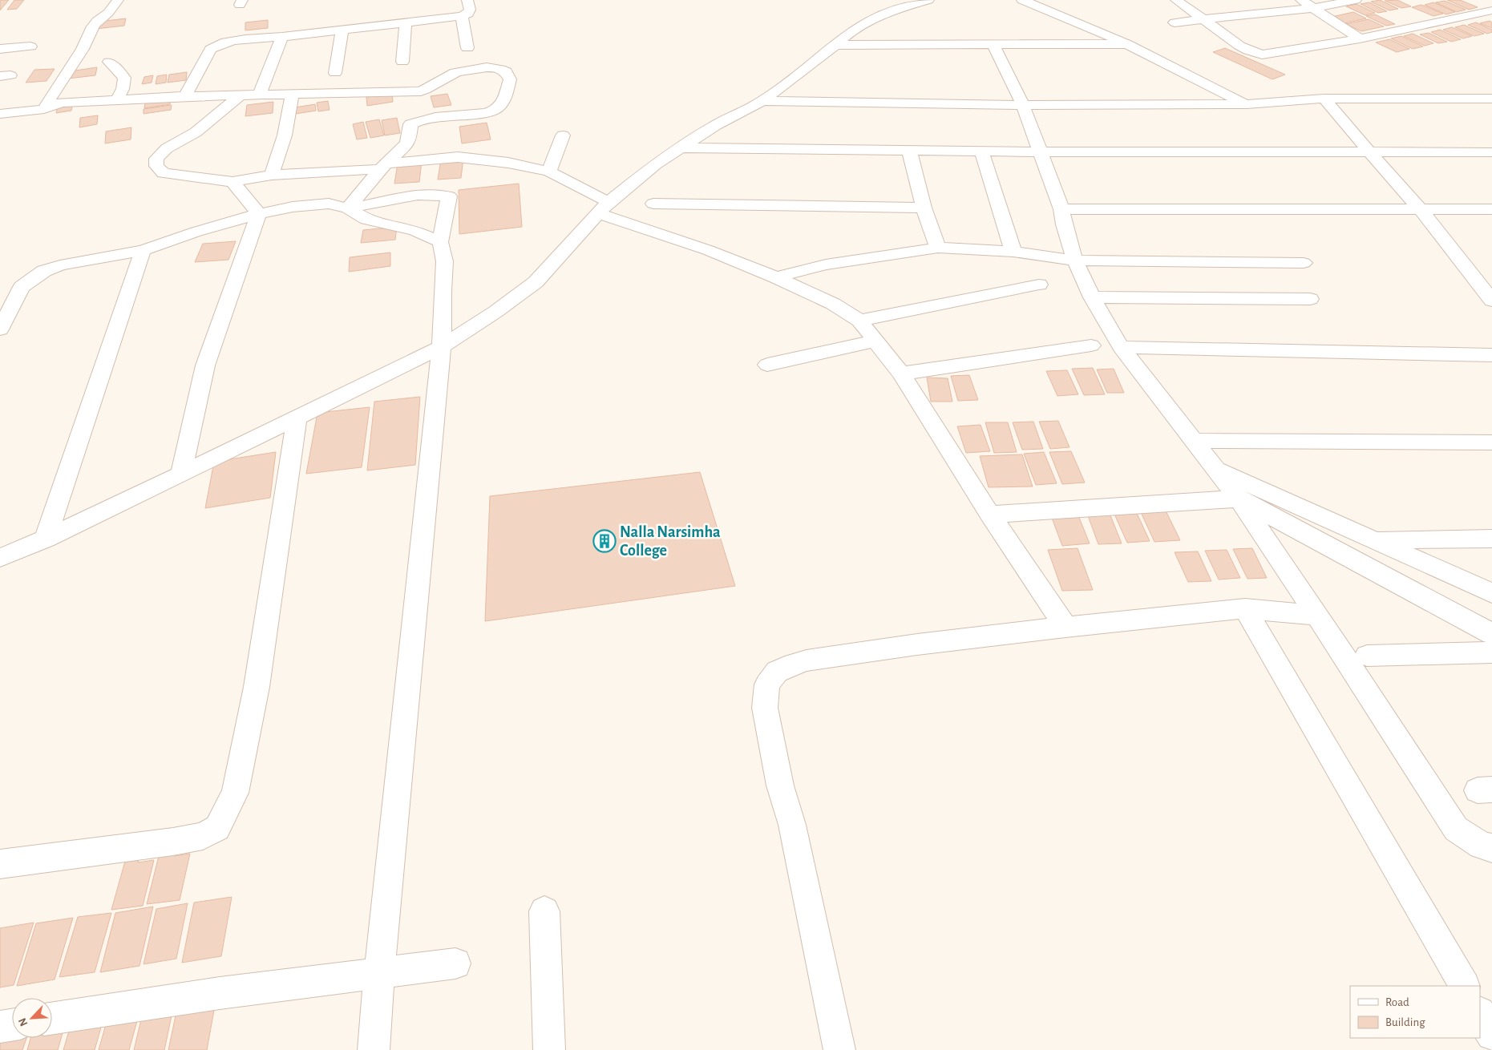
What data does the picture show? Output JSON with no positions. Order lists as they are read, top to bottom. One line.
{"places":{"building":["Nalla Narsimha College"]},"legend":["Road","Building"],"north":"bottom left"}
